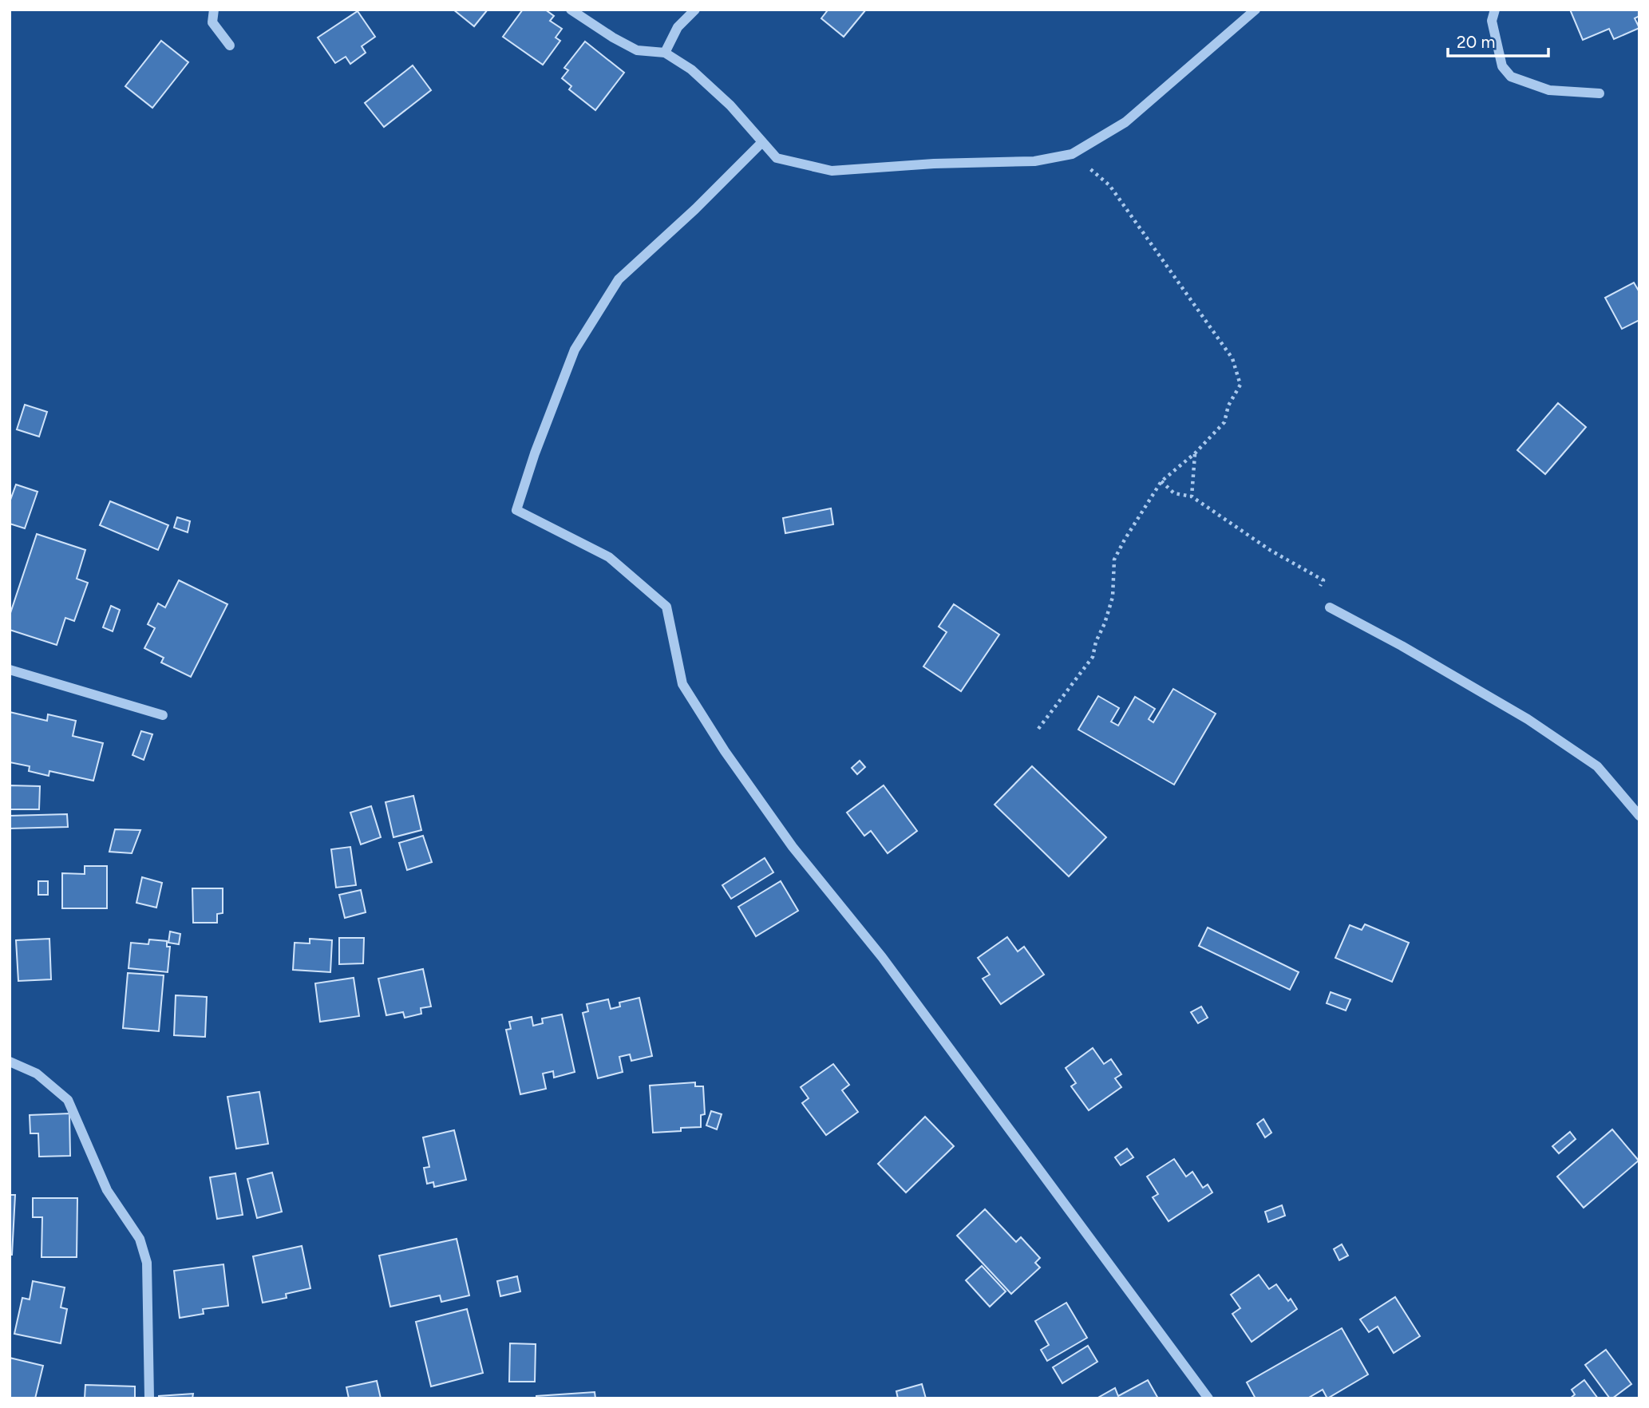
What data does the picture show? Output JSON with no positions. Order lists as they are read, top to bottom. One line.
{"scale_bar":"20 m"}
